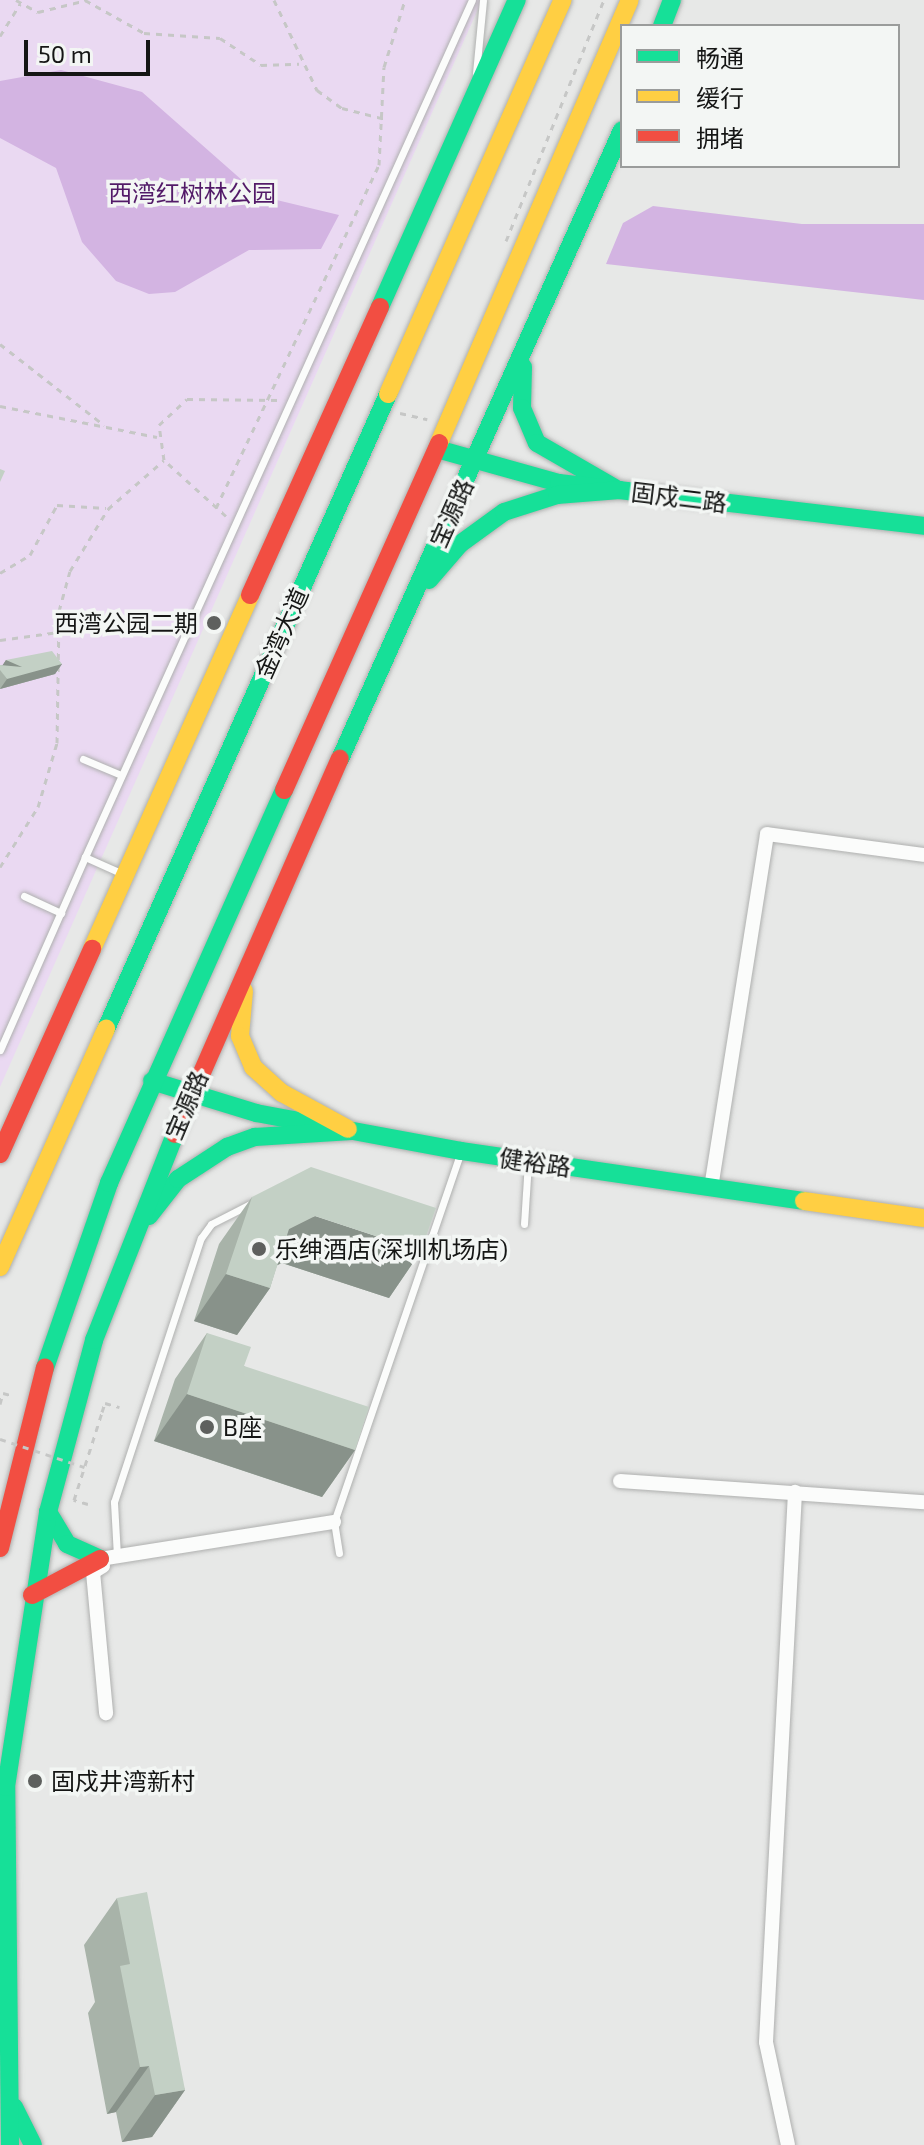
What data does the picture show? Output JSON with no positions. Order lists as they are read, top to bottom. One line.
{"streets":{"main road":["固戍二路","宝源路","金湾大道","健裕路"]},"crossings":[["固戍二路","宝源路"],["宝源路","健裕路"]],"parks":["西湾红树林公园"],"places":["西湾公园二期","乐绅酒店(深圳机场店)","B座","固戍井湾新村"],"legend":["畅通","缓行","拥堵"],"scale_bar":"50 m"}
